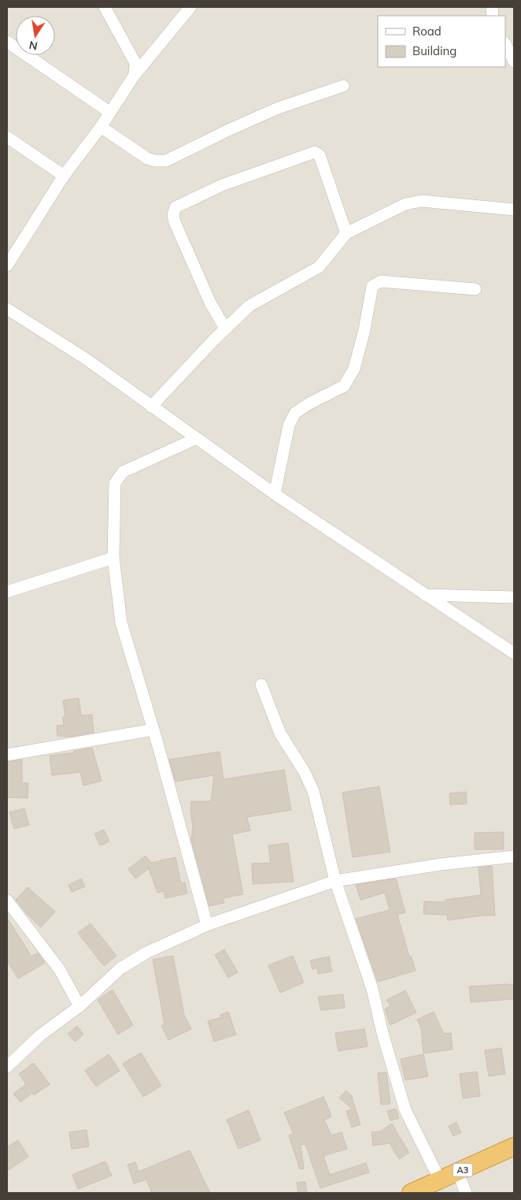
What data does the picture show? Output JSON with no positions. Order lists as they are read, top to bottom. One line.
{"streets":{"highway":["A3"]},"legend":["Road","Building"],"north":"bottom"}
